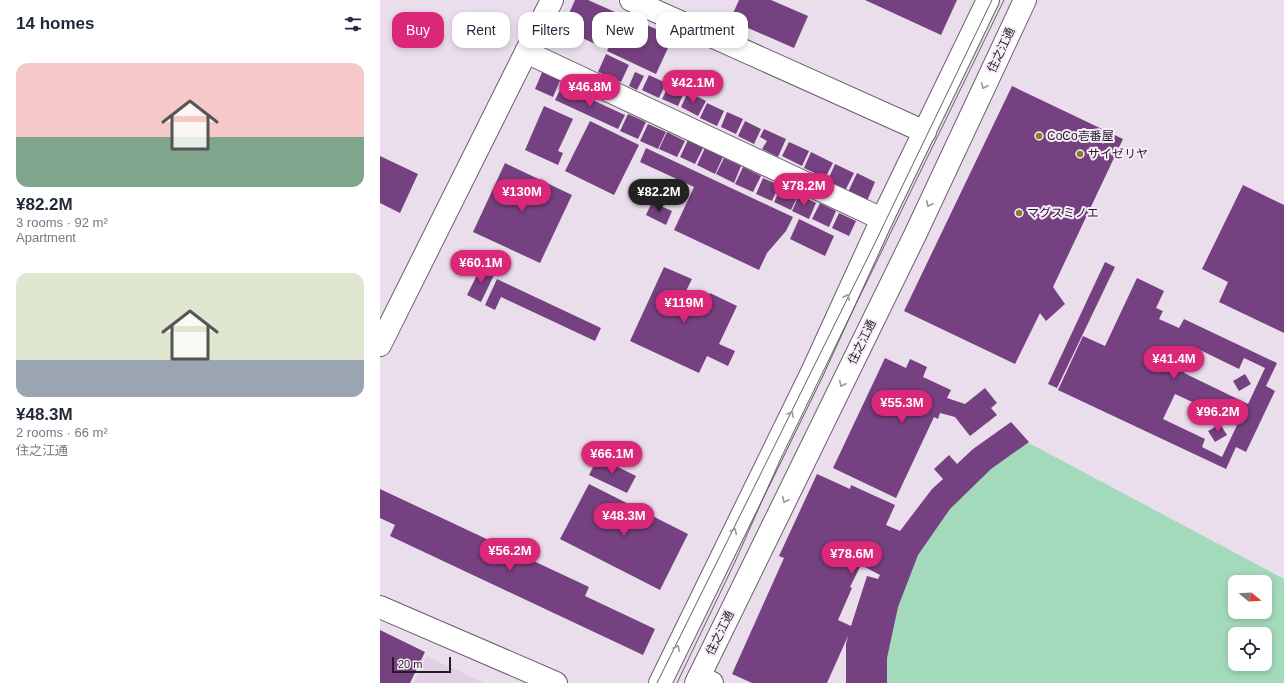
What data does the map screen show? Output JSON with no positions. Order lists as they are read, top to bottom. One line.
{"streets":{"main road":["住之江通"]},"places":["CoCo壱番屋","サイゼリヤ","マグスミノエ"],"scale_bar":"20 m","north":"right","page":{"heading":"14 homes","chip":["Buy","Rent","Filters","New","Apartment"],"list":[{"name":"¥82.2M","note":"3 rooms · 92 m² · Apartment"},{"name":"¥48.3M","note":"2 rooms · 66 m² · 住之江通"}],"price":["¥42.1M","¥46.8M","¥78.2M","¥130M","¥82.2M","¥60.1M","¥119M","¥41.4M","¥55.3M","¥96.2M","¥66.1M","¥48.3M","¥56.2M","¥78.6M"],"scale":"20 m"}}
